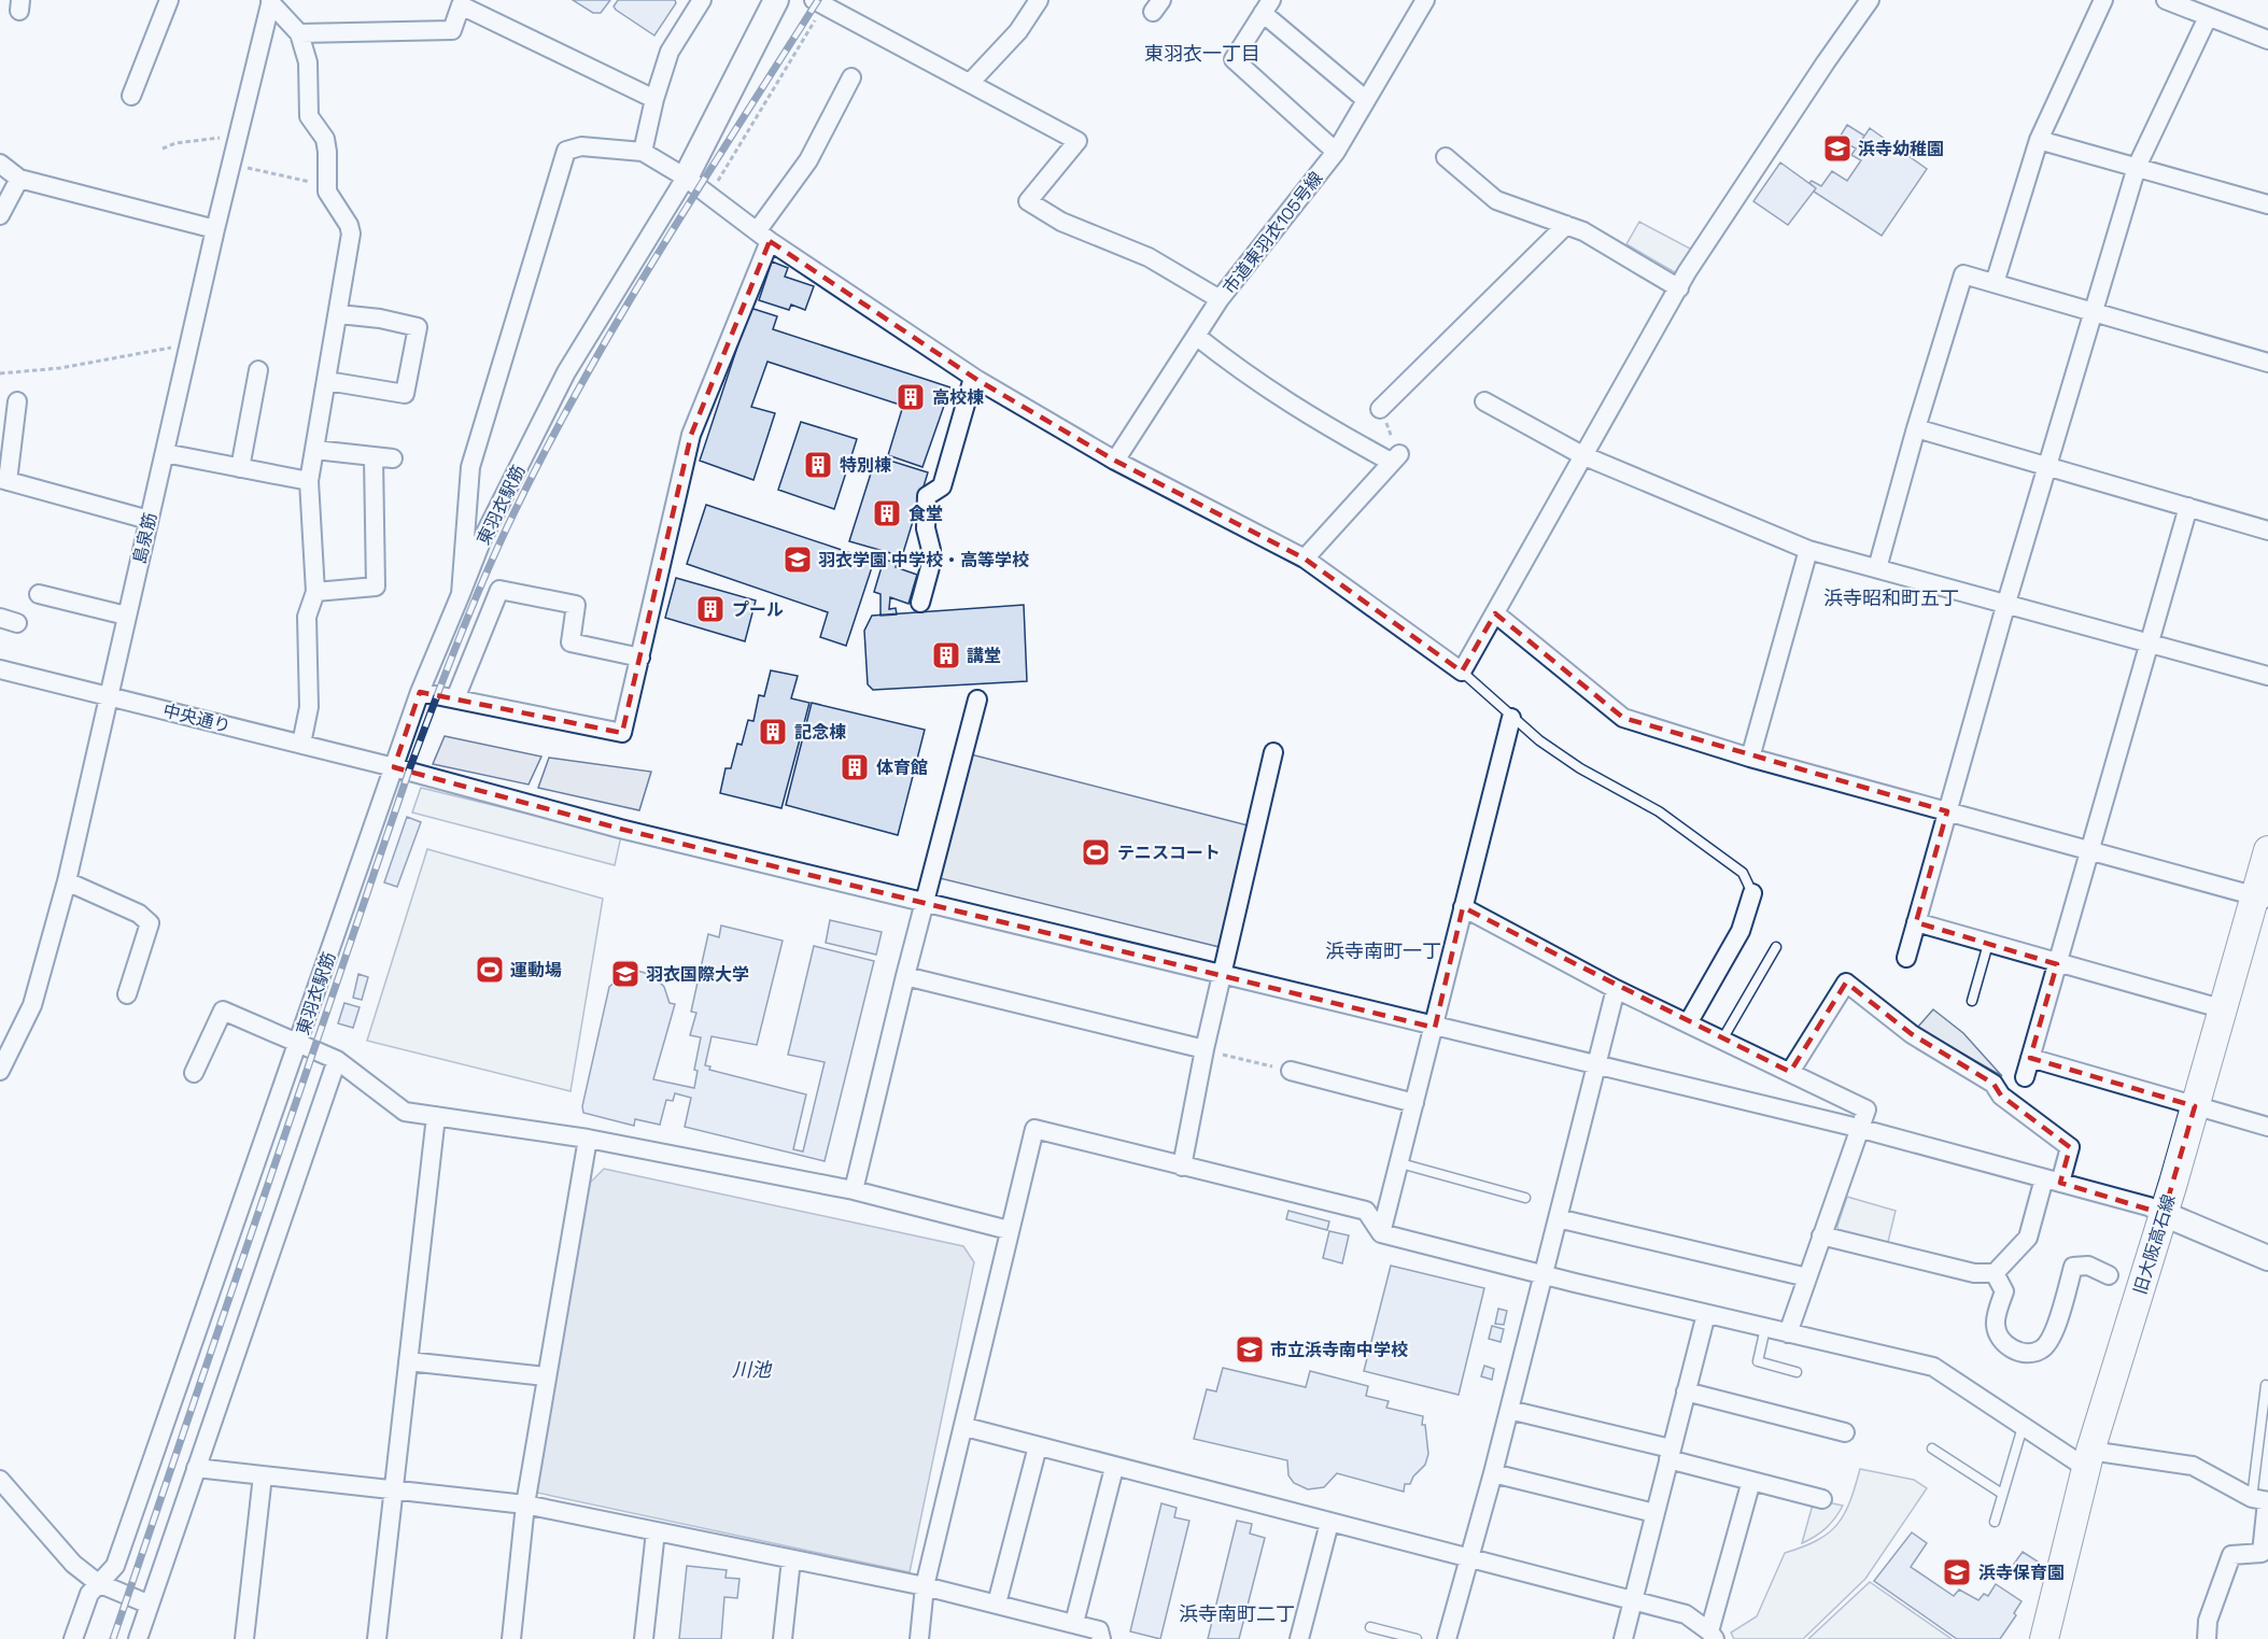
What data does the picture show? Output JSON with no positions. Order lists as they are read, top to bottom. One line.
{"streets":{"main road":["旧大阪高石線"],"street":["市道東羽衣105号線","東羽衣駅筋","島泉筋","中央通り"]},"crossings":[["東羽衣駅筋","中央通り"],["島泉筋","中央通り"],["中央通り","旧大阪高石線"]],"districts":["東羽衣一丁目","浜寺昭和町五丁","浜寺南町一丁","浜寺南町二丁"],"water":["川池"],"places":{"school or university":["浜寺幼稚園","羽衣学園 中学校・高等学校","羽衣国際大学","市立浜寺南中学校","浜寺保育園"],"building":["高校棟","特別棟","食堂","プール","講堂","記念棟","体育館"],"sports":["テニスコート","運動場"]}}
